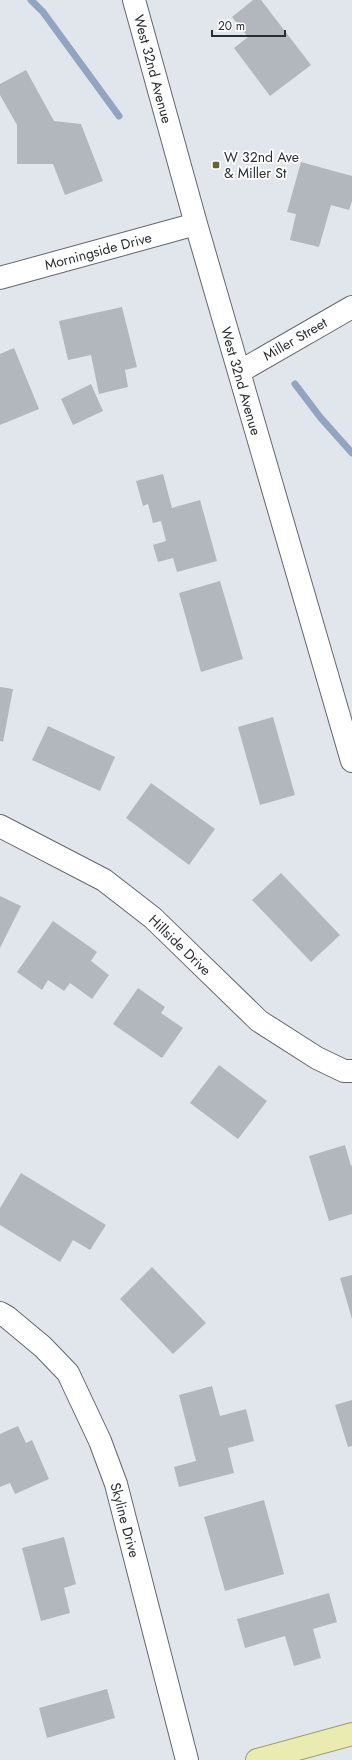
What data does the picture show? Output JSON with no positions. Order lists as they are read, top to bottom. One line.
{"streets":{"street":["West 32nd Avenue","Morningside Drive","Miller Street","Hillside Drive","Skyline Drive"]},"crossings":[["West 32nd Avenue","Morningside Drive"],["West 32nd Avenue","Miller Street"]],"places":{"transit":["W 32nd Ave & Miller St"]},"scale_bar":"20 m"}
